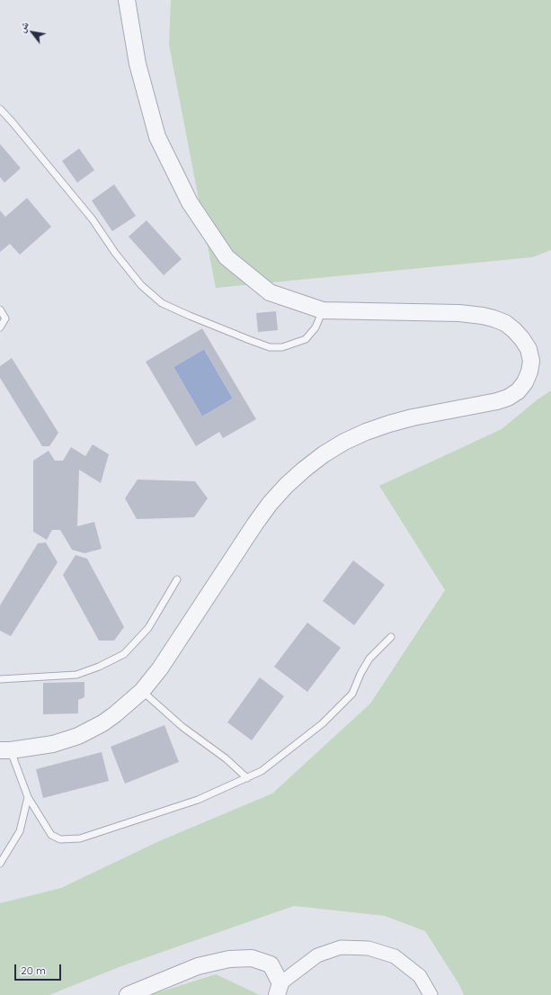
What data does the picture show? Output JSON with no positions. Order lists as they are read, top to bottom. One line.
{"scale_bar":"20 m","north":"top left"}
